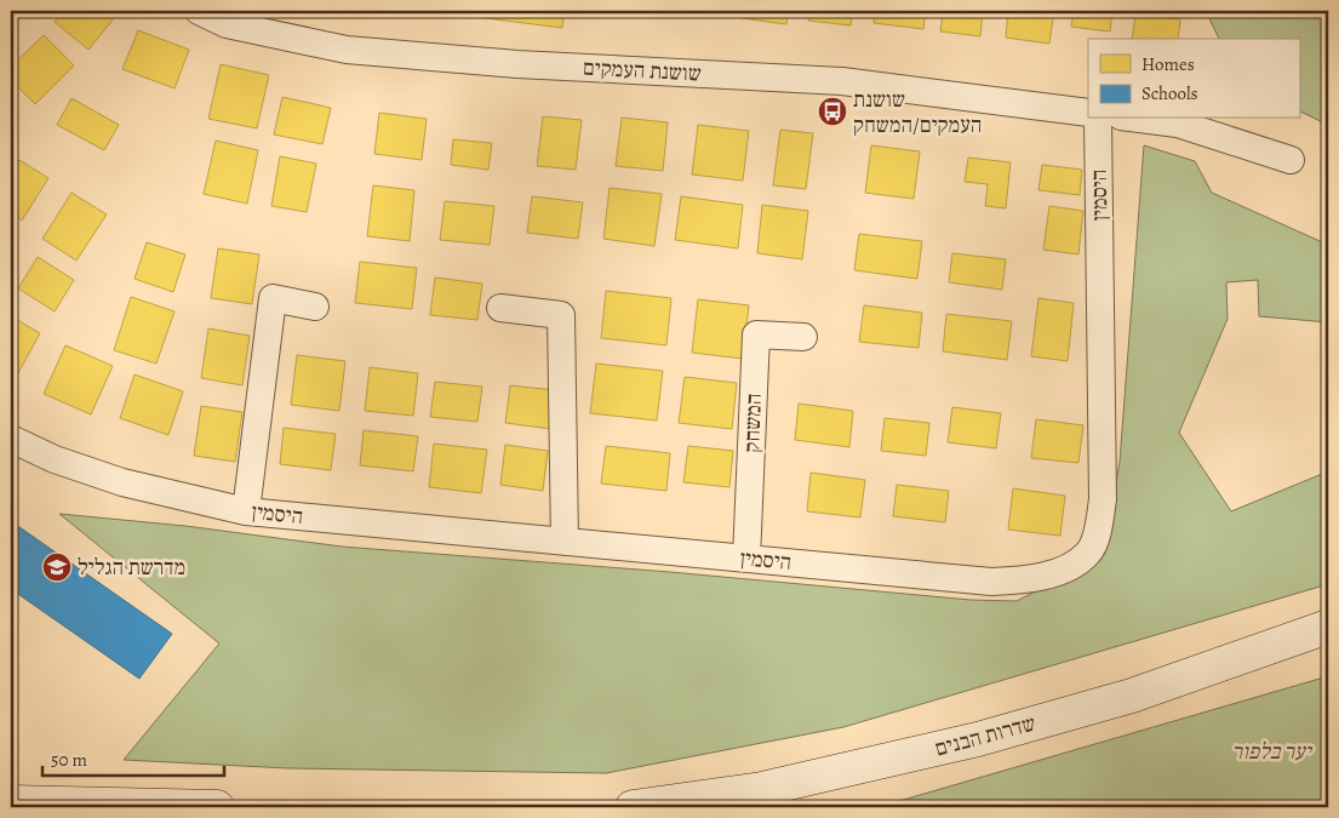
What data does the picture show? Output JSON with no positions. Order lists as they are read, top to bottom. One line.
{"streets":{"main road":["שדרות הבנים"],"street":["שושנת העמקים","היסמין","המשחק"]},"crossings":[["היסמין","המשחק"]],"parks":["יער בלפור"],"places":{"bus stop":["שושנת העמקים/המשחק"],"school or university":["מדרשת הגליל"]},"legend":["Homes","Schools"],"scale_bar":"50 m"}
